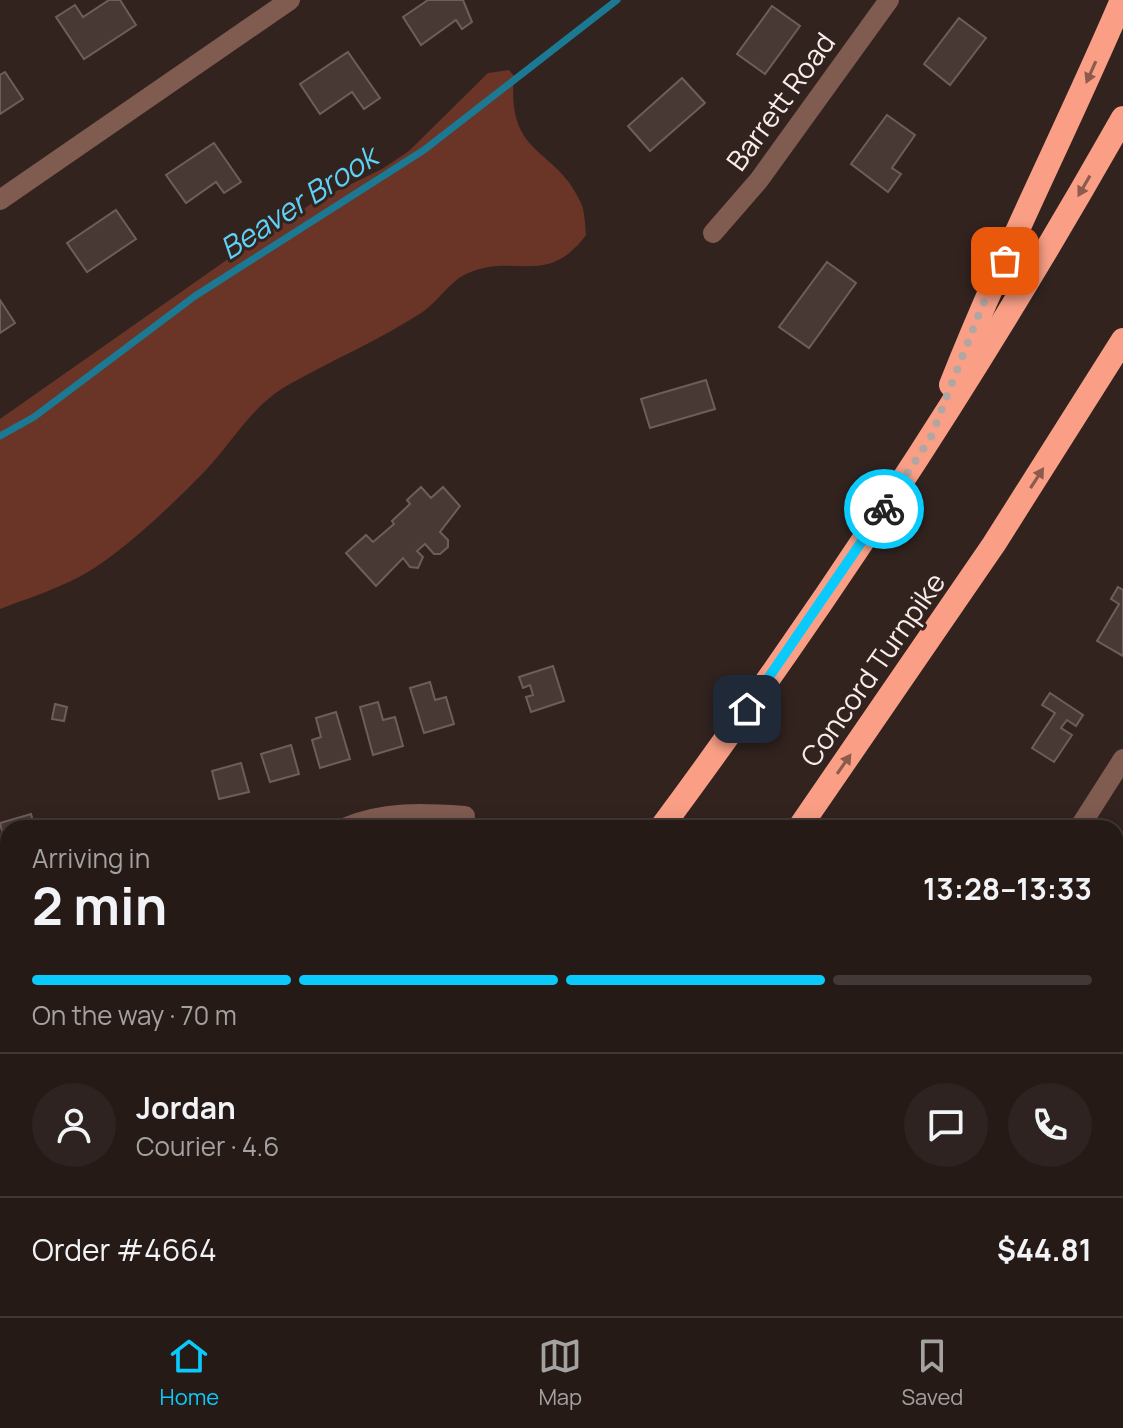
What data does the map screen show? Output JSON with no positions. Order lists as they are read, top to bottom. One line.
{"streets":{"highway":["Concord Turnpike"],"street":["Barrett Road"]},"water":["Beaver Brook"],"page":{"heading":["2 min","Arriving in","13:28–13:33"],"panel":["Jordan","Courier · 4.6","Order #4664","$44.81"],"bar":"On the way · 70 m","tabs":["Home","Map","Saved"]}}
